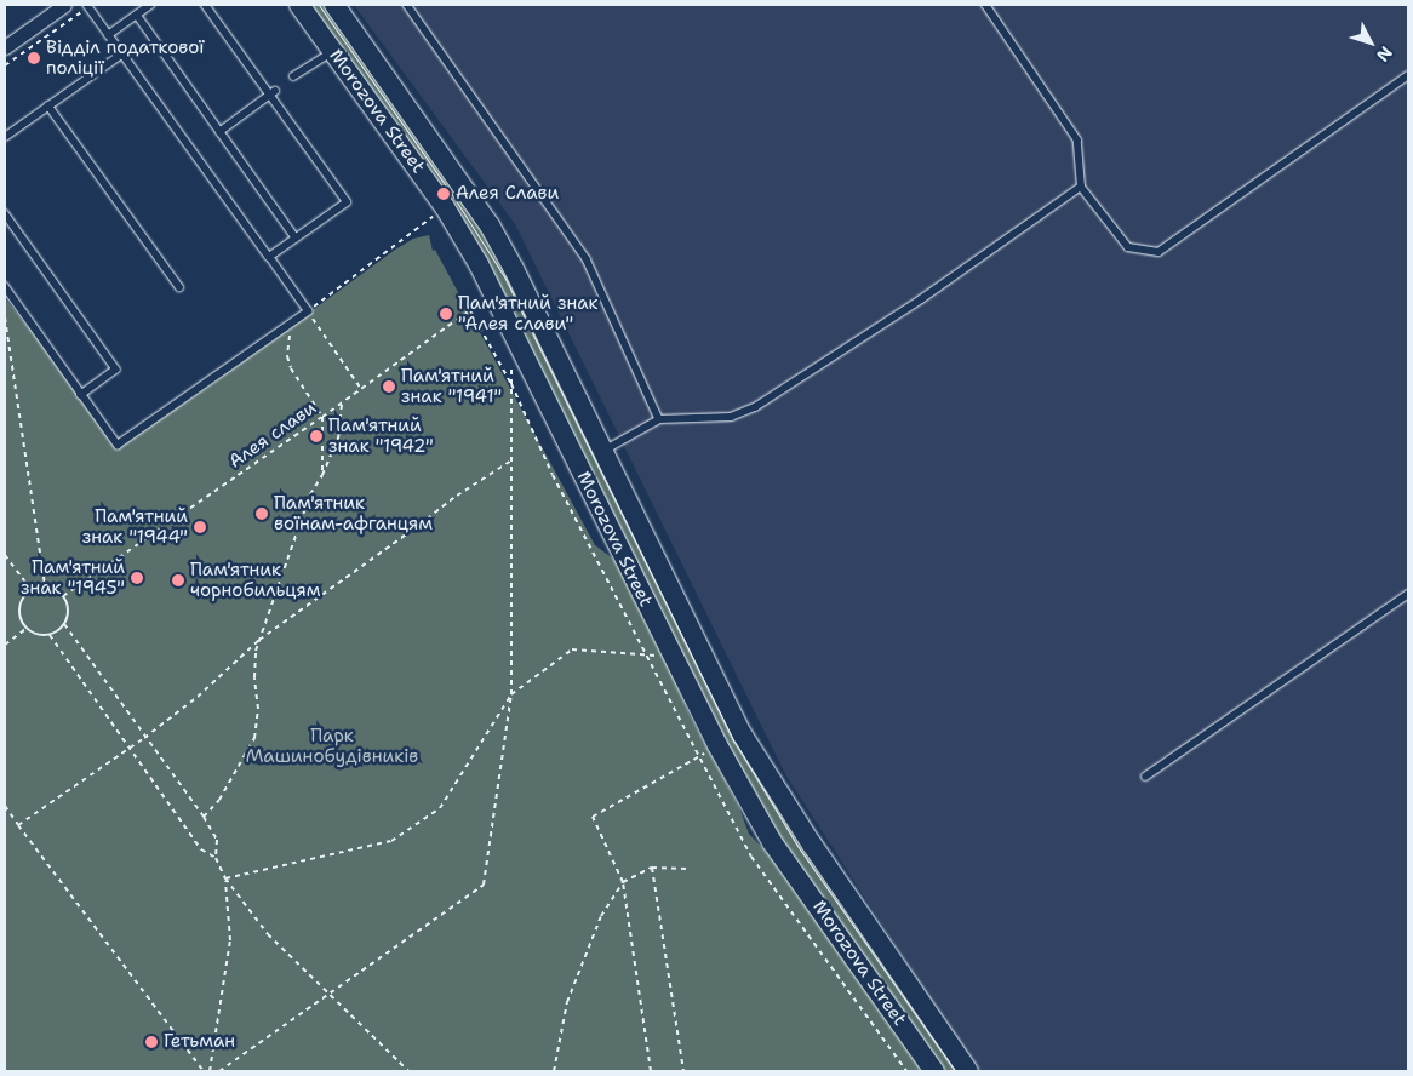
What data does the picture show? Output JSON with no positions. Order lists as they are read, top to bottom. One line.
{"streets":{"main road":["Morozova Street"],"path":["Алея слави"]},"crossings":[["Morozova Street","Алея слави"]],"parks":["Парк Машинобудівників"],"places":["Відділ податкової поліції","Алея Слави","Пам'ятний знак \"Алея слави\"","Пам'ятний знак \"1941\"","Пам'ятний знак \"1942\"","Пам'ятник воїнам-афганцям","Пам'ятний знак \"1944\"","Пам'ятний знак \"1945\"","Пам'ятник чорнобильцям","Гетьман"],"north":"bottom right"}
